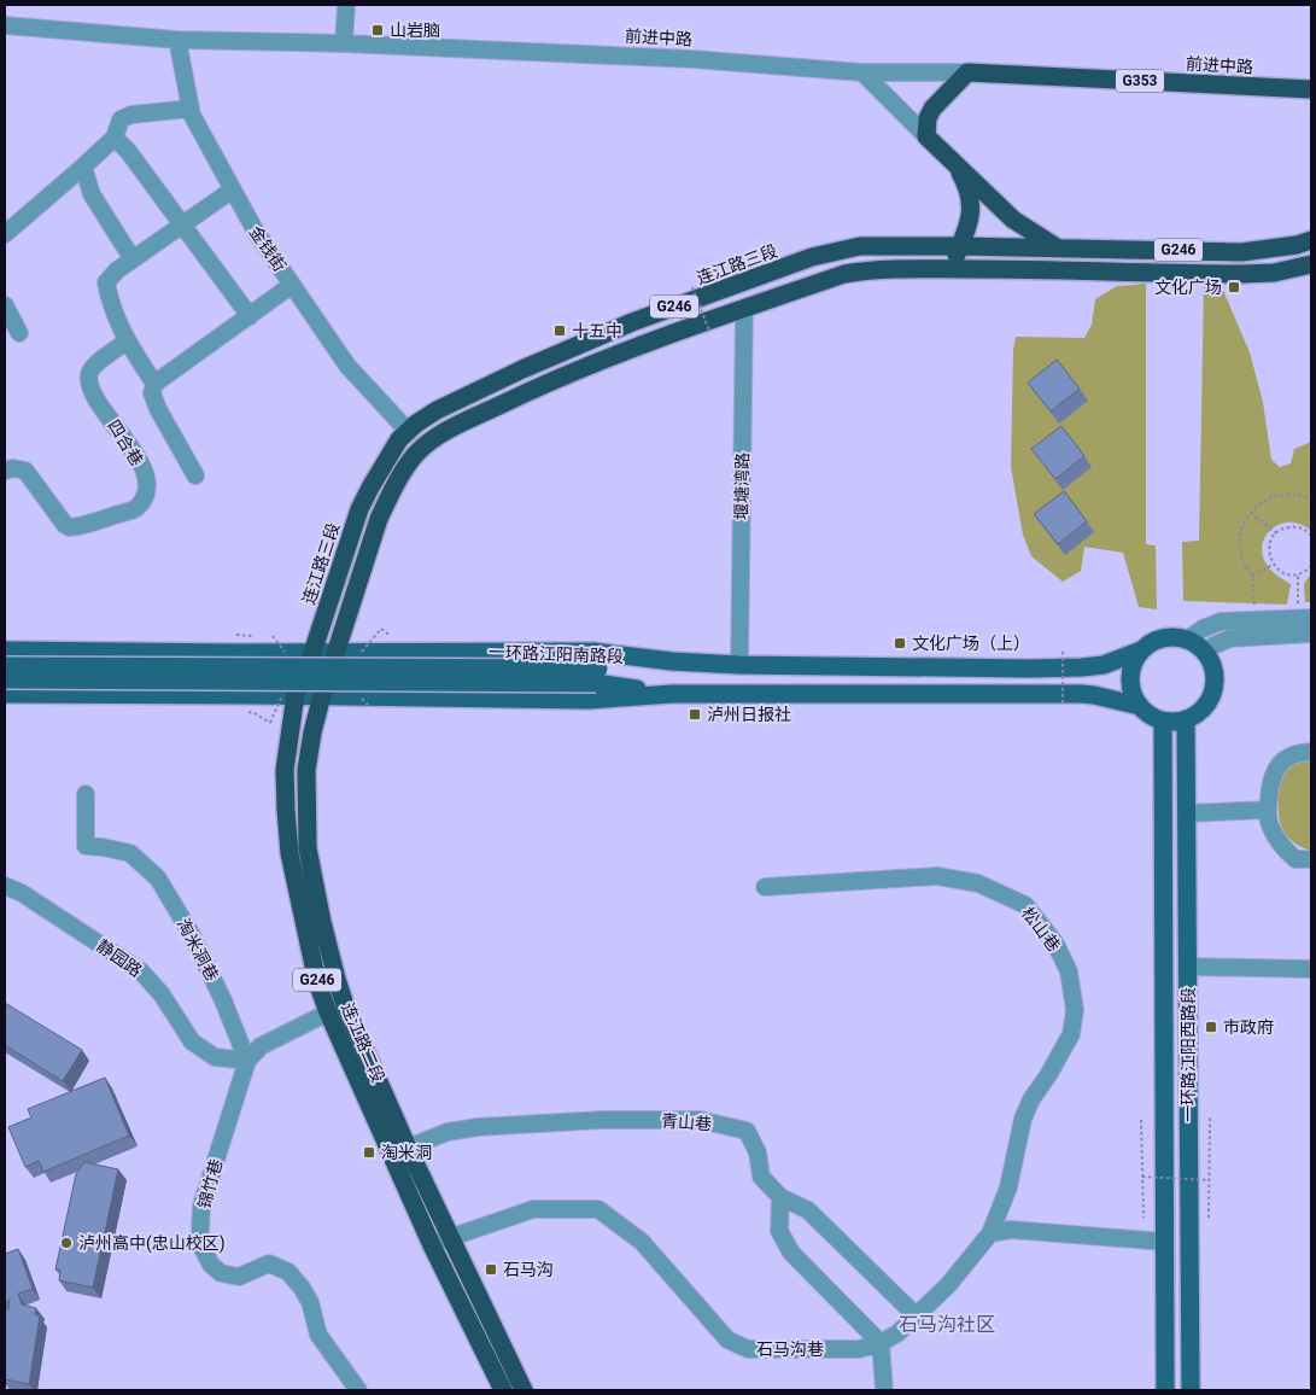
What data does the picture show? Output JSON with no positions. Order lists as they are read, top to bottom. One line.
{"streets":{"highway":["前进中路","G353","G246","连江路三段","连江路二段"],"main road":["一环路江阳南路段","一环路江阳西路段"],"street":["金钱街","四合巷","堰塘湾路","松山巷","淘米洞巷","静园路","青山巷","锦竹巷","石马沟巷"]},"crossings":[["前进中路","金钱街"],["金钱街","连江路三段"],["G246","堰塘湾路"],["G246","一环路江阳南路段"],["G246","连江路二段"],["连江路三段","一环路江阳南路段"],["连江路三段","连江路二段"],["堰塘湾路","一环路江阳南路段"],["一环路江阳南路段","连江路二段"],["一环路江阳南路段","一环路江阳西路段"],["松山巷","石马沟巷"],["淘米洞巷","静园路"],["淘米洞巷","锦竹巷"],["静园路","锦竹巷"],["连江路二段","青山巷"],["连江路二段","石马沟巷"],["青山巷","石马沟巷"]],"districts":["石马沟社区"],"places":{"transit":["山岩脑","文化广场","十五中","文化广场（上）","泸州日报社","市政府","淘米洞","石马沟"],"other":["泸州高中(忠山校区)"]}}
